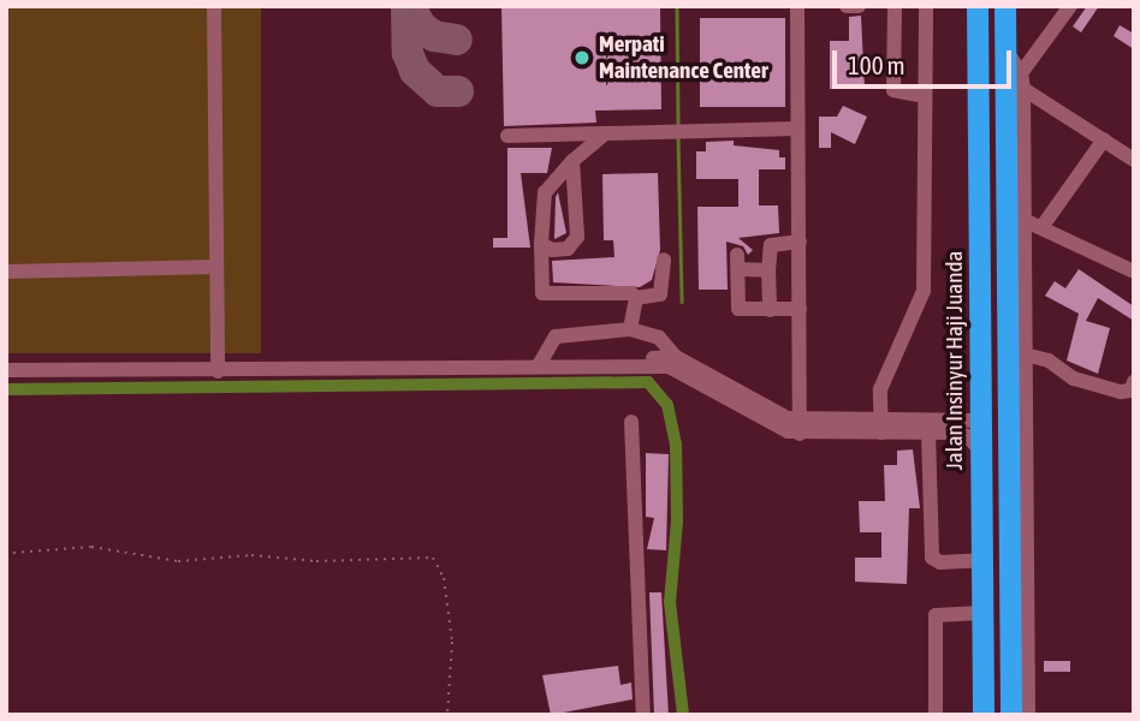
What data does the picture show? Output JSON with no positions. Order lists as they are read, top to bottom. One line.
{"streets":{"highway":["Jalan Insinyur Haji Juanda"]},"places":["Merpati Maintenance Center"],"scale_bar":"100 m"}
